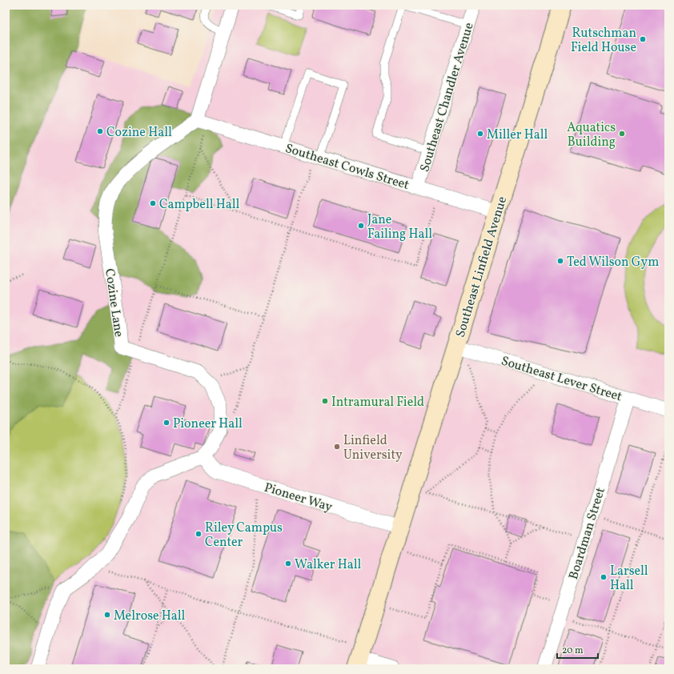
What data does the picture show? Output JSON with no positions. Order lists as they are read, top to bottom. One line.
{"streets":{"street":["Southeast Chandler Avenue","Southeast Cowls Street","Southeast Linfield Avenue","Cozine Lane","Southeast Lever Street","Pioneer Way","Boardman Street"]},"crossings":[["Southeast Chandler Avenue","Southeast Cowls Street"],["Southeast Cowls Street","Southeast Linfield Avenue"],["Southeast Cowls Street","Cozine Lane"],["Southeast Linfield Avenue","Southeast Lever Street"],["Southeast Linfield Avenue","Pioneer Way"],["Cozine Lane","Pioneer Way"],["Southeast Lever Street","Boardman Street"]],"places":["Rutschman Field House","Cozine Hall","Miller Hall","Aquatics Building","Campbell Hall","Jane Failing Hall","Ted Wilson Gym","Intramural Field","Pioneer Hall","Linfield University","Riley Campus Center","Walker Hall","Larsell Hall","Melrose Hall"],"scale_bar":"20 m"}
